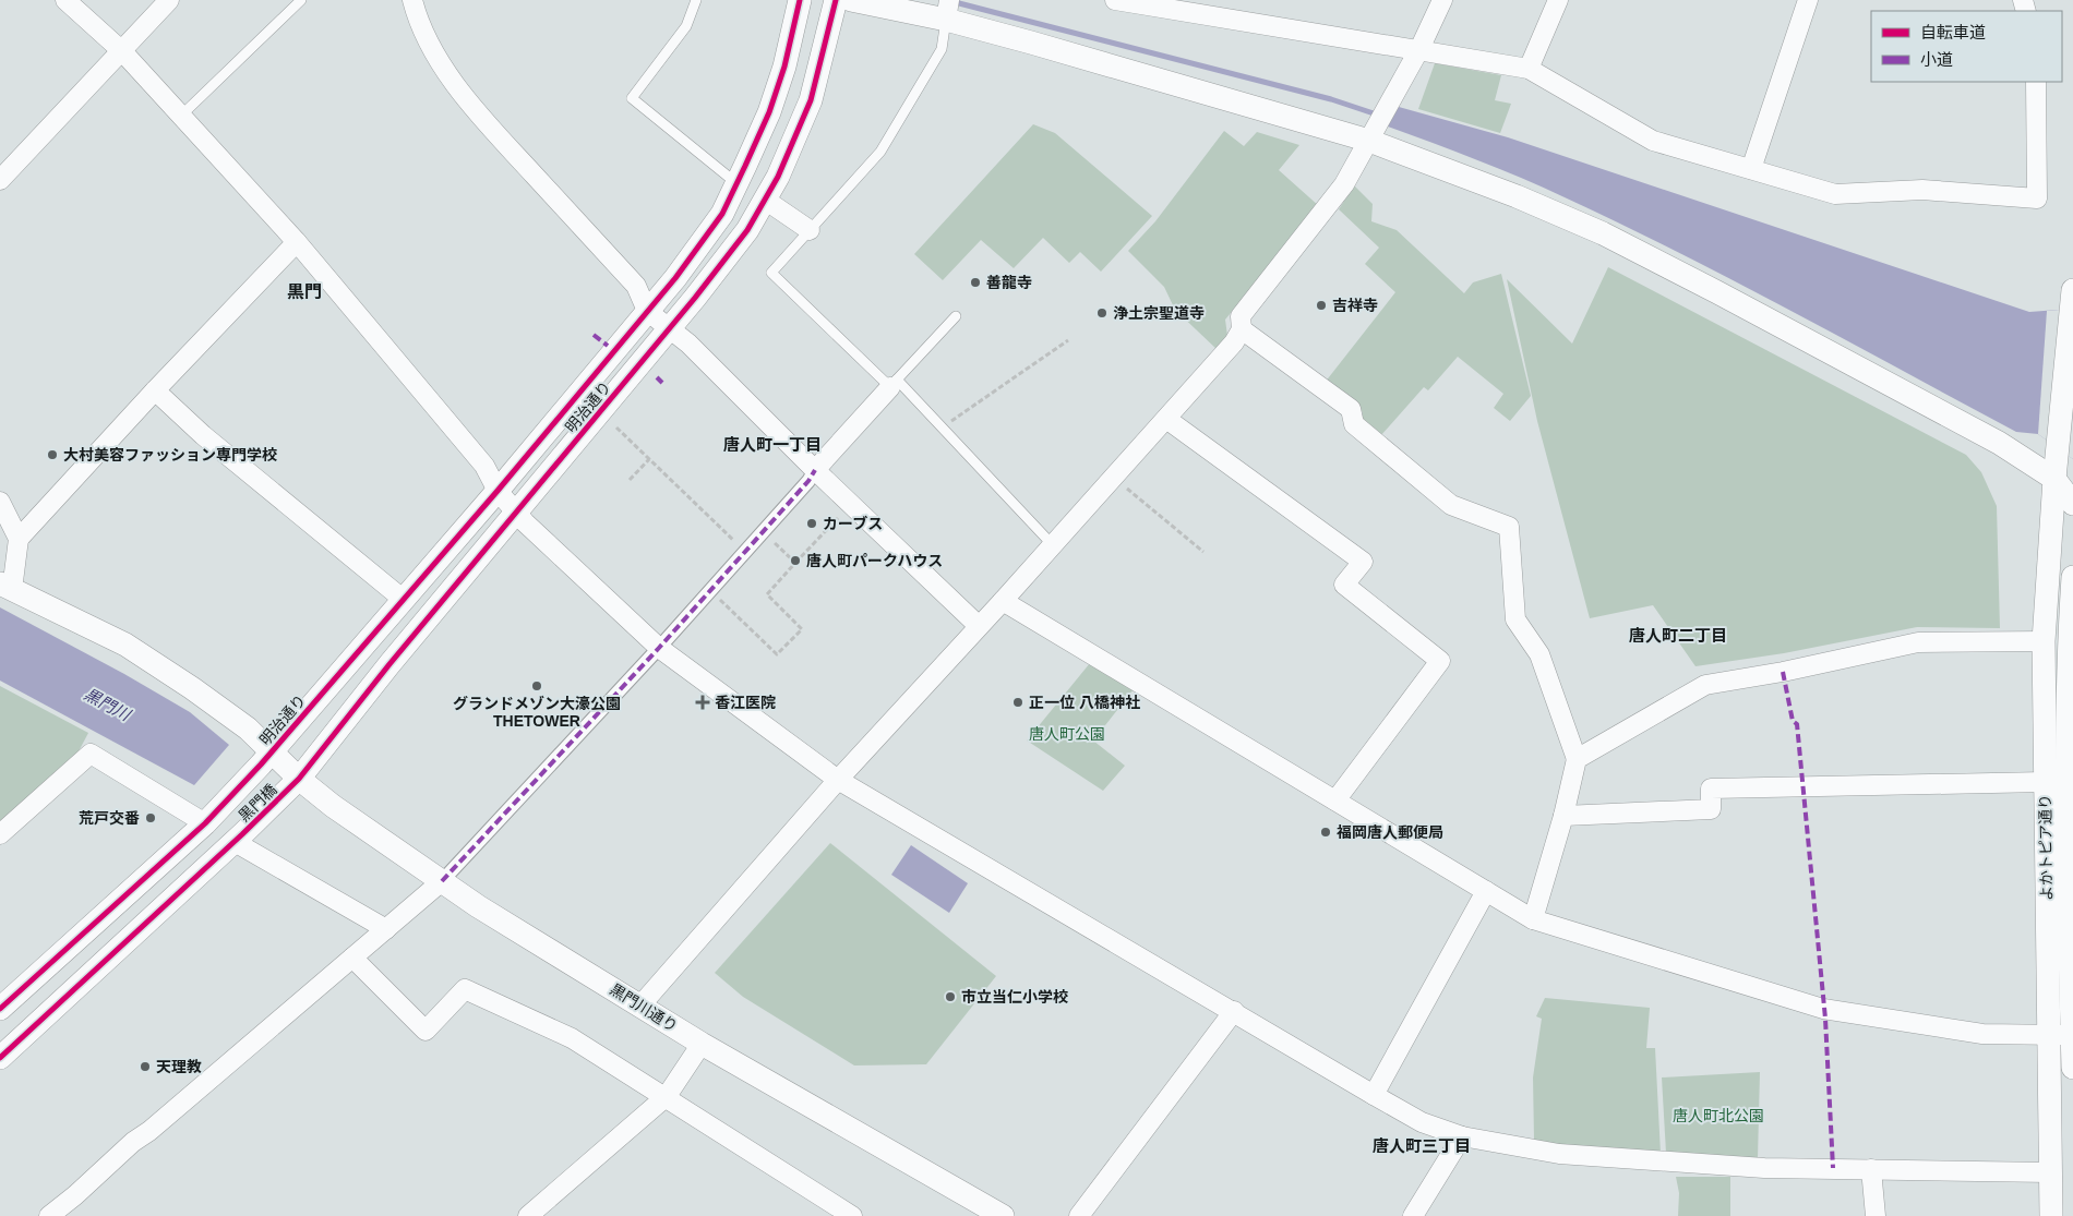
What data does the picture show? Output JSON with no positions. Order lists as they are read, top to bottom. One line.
{"streets":{"street":["明治通り","黒門橋","よかトピア通り","黒門川通り"]},"crossings":[["明治通り","黒門橋"],["明治通り","黒門川通り"],["黒門橋","黒門川通り"]],"districts":["黒門","唐人町一丁目","唐人町二丁目","唐人町三丁目"],"water":["黒門川"],"parks":["唐人町公園","唐人町北公園"],"places":{"other":["善龍寺","吉祥寺","浄土宗聖道寺","大村美容ファッション専門学校","カーブス","唐人町パークハウス","グランドメゾン大濠公園 THETOWER","正一位 八橋神社","荒戸交番","福岡唐人郵便局","市立当仁小学校","天理教"],"health":["香江医院"]},"legend":["自転車道","小道"]}
